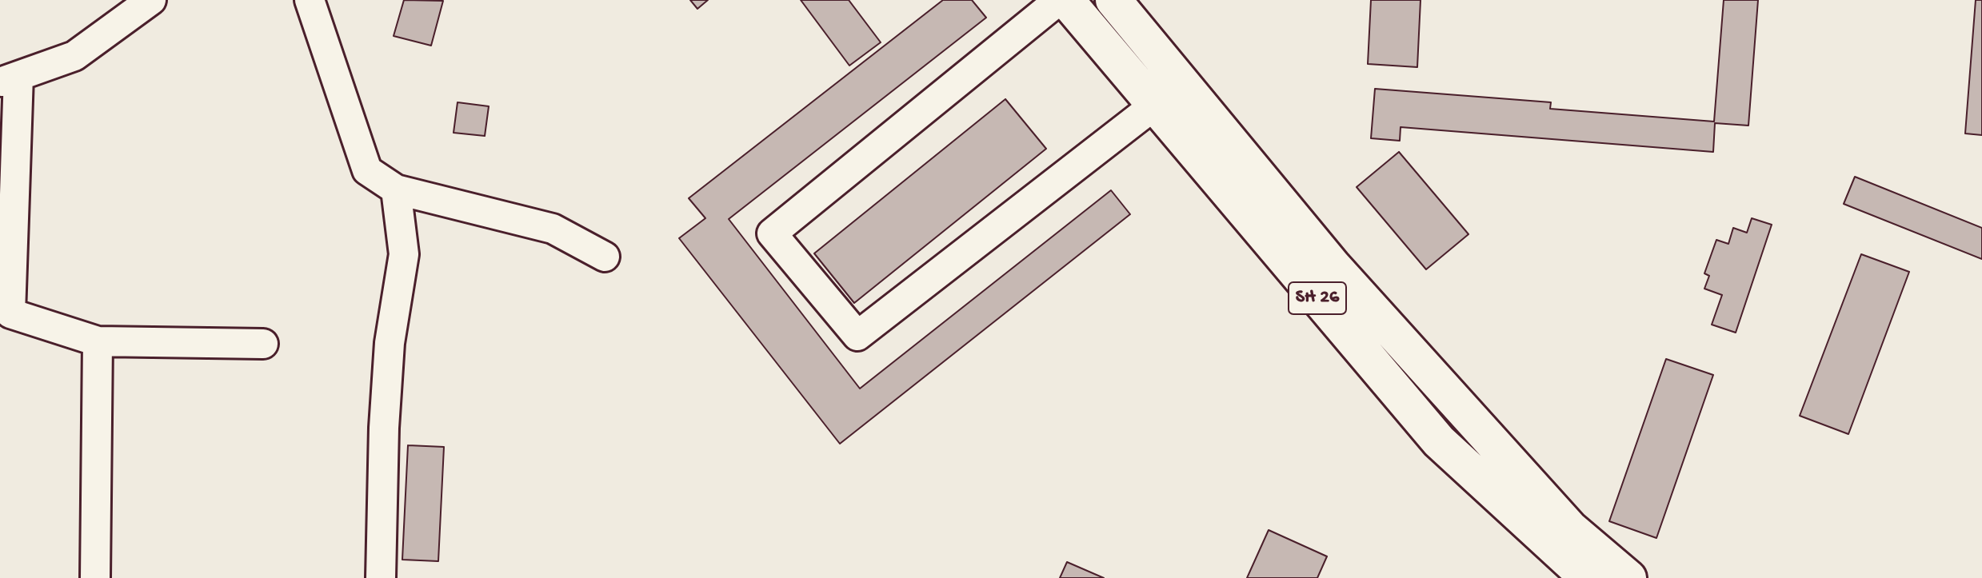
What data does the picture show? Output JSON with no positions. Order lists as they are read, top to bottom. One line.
{"streets":{"main road":["SH 26"]}}
